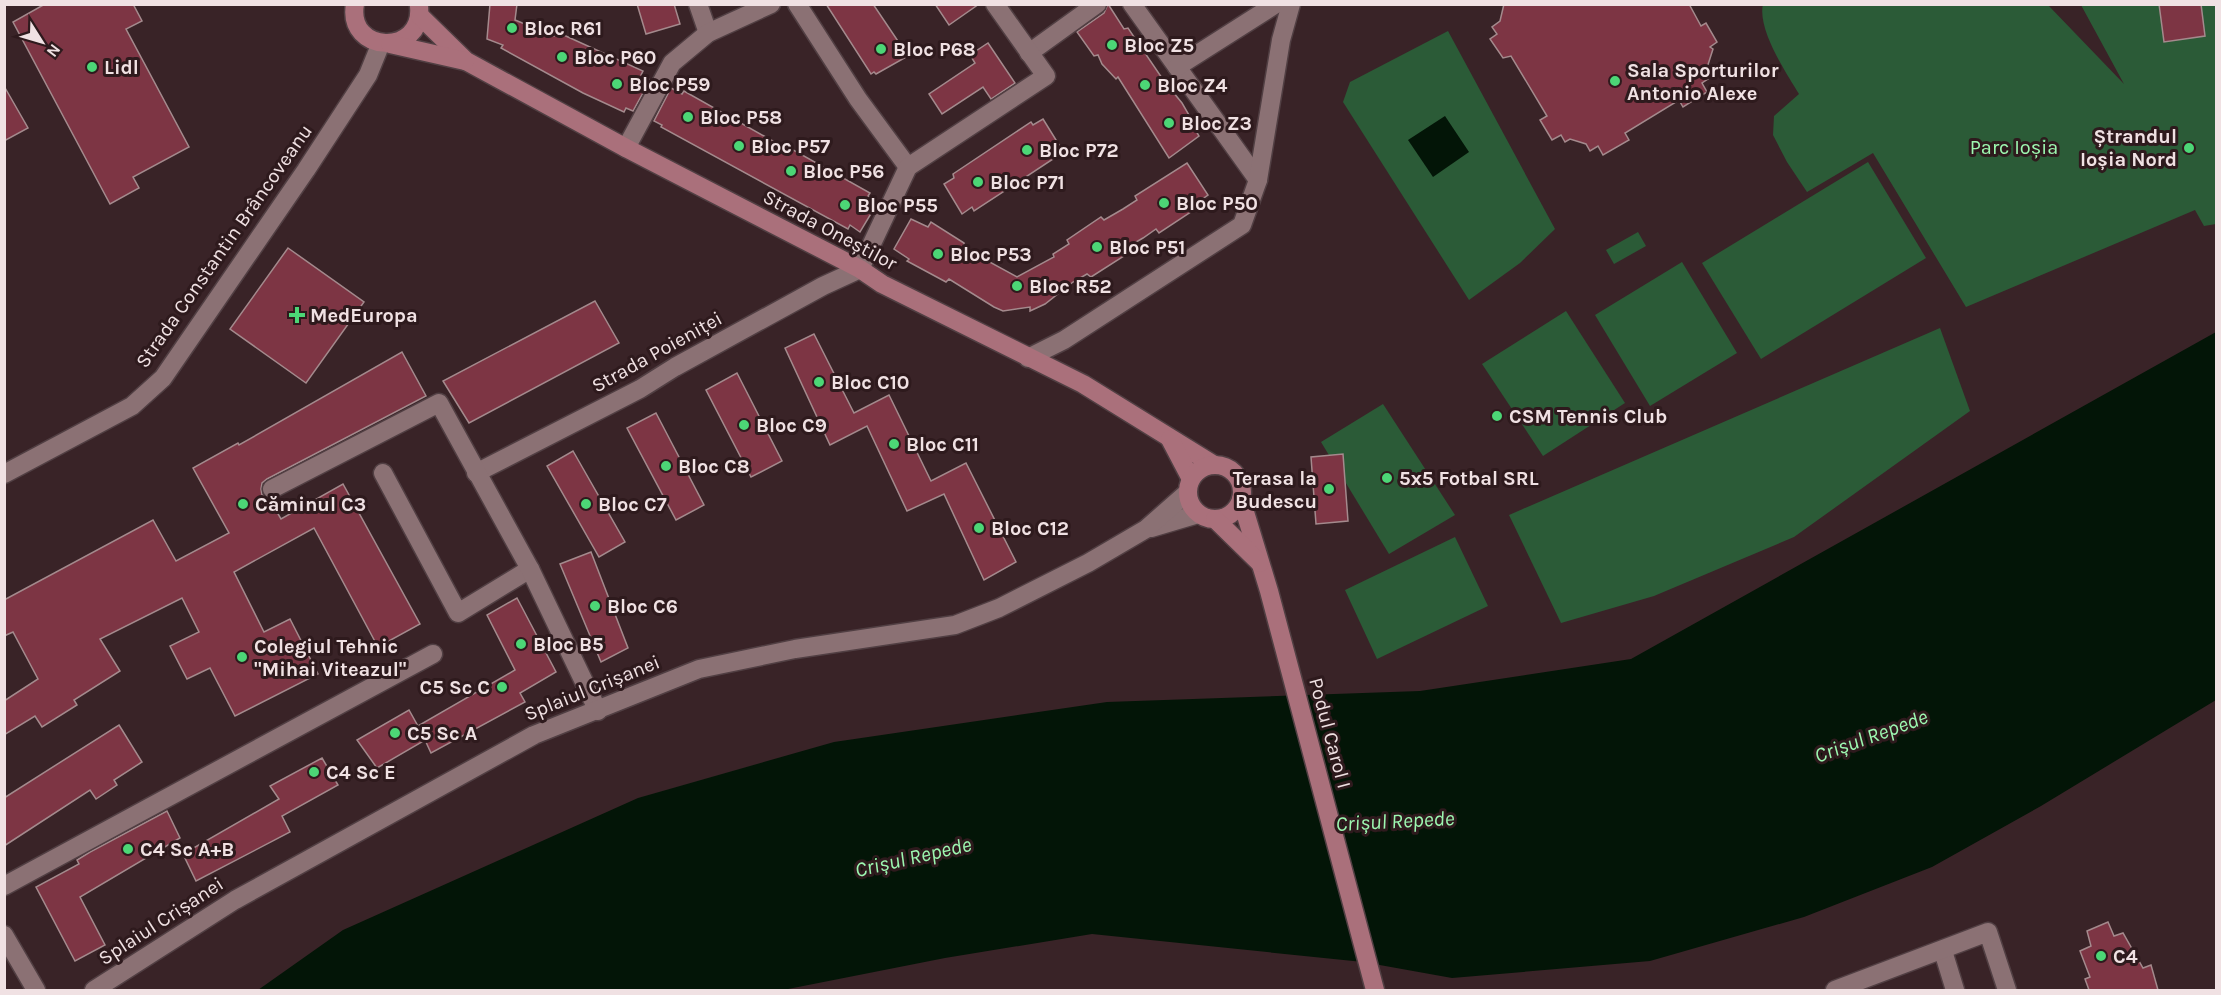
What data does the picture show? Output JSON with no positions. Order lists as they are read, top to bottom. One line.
{"streets":{"street":["Strada Oneștilor","Strada Constantin Brâncoveanu","Strada Poieniței","Splaiul Crișanei","Podul Carol I"]},"crossings":[["Strada Oneștilor","Strada Constantin Brâncoveanu"],["Strada Oneștilor","Strada Poieniței"],["Strada Oneștilor","Splaiul Crișanei"],["Strada Oneștilor","Podul Carol I"],["Splaiul Crișanei","Podul Carol I"]],"water":["Crișul Repede"],"parks":["Parc Ioșia"],"places":{"other":["Bloc R61","Bloc Z5","Bloc P68","Bloc P60","Lidl","Sala Sporturilor Antonio Alexe","Bloc P59","Bloc Z4","Bloc P58","Bloc Z3","Bloc P57","Ștrandul Ioșia Nord","Bloc P72","Bloc P56","Bloc P71","Bloc P50","Bloc P55","Bloc P51","Bloc P53","Bloc R52","Bloc C10","CSM Tennis Club","Bloc C9","Bloc C11","Bloc C8","5x5 Fotbal SRL","Terasa la Budescu","Căminul C3","Bloc C7","Bloc C12","Bloc C6","Bloc B5","Colegiul Tehnic \"Mihai Viteazul\"","C5 Sc C","C5 Sc A","C4 Sc E","C4 Sc A+B","C4"],"health":["MedEuropa"]},"north":"bottom right"}
